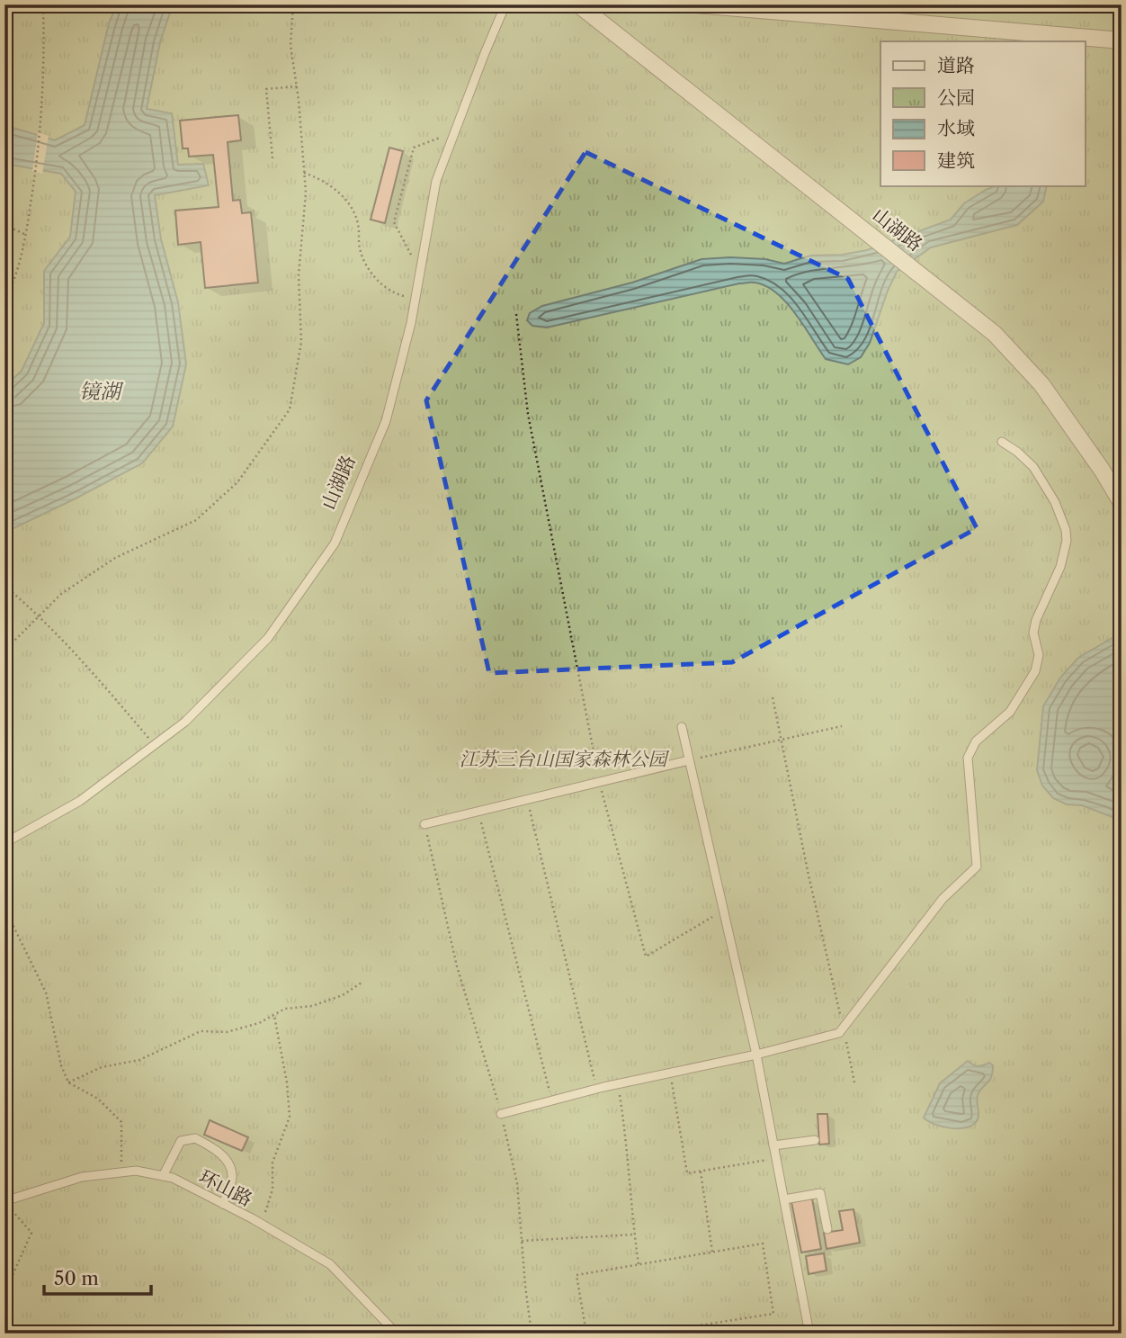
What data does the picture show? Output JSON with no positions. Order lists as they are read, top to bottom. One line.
{"streets":{"street":["山湖路"],"lane":["环山路"]},"water":["镜湖"],"parks":["江苏三台山国家森林公园"],"legend":["道路","公园","水域","建筑"],"scale_bar":"50 m"}
